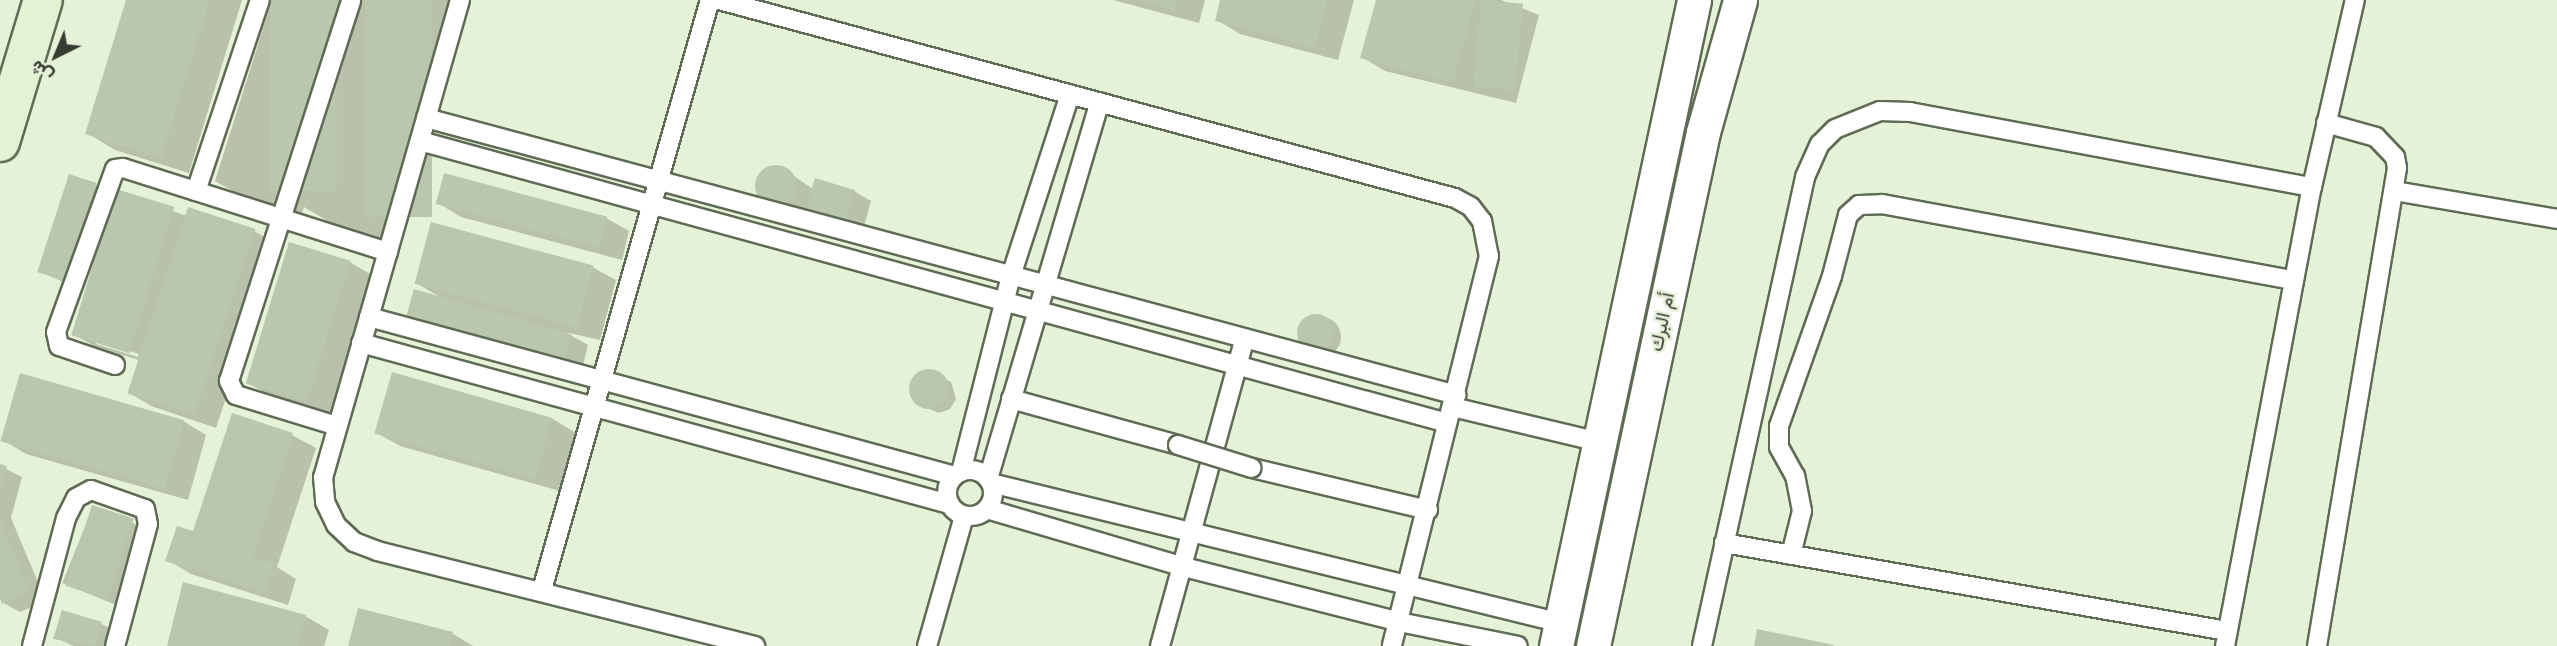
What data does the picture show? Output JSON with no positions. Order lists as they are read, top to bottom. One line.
{"streets":{"street":["أم البرك"]},"north":"bottom left"}
